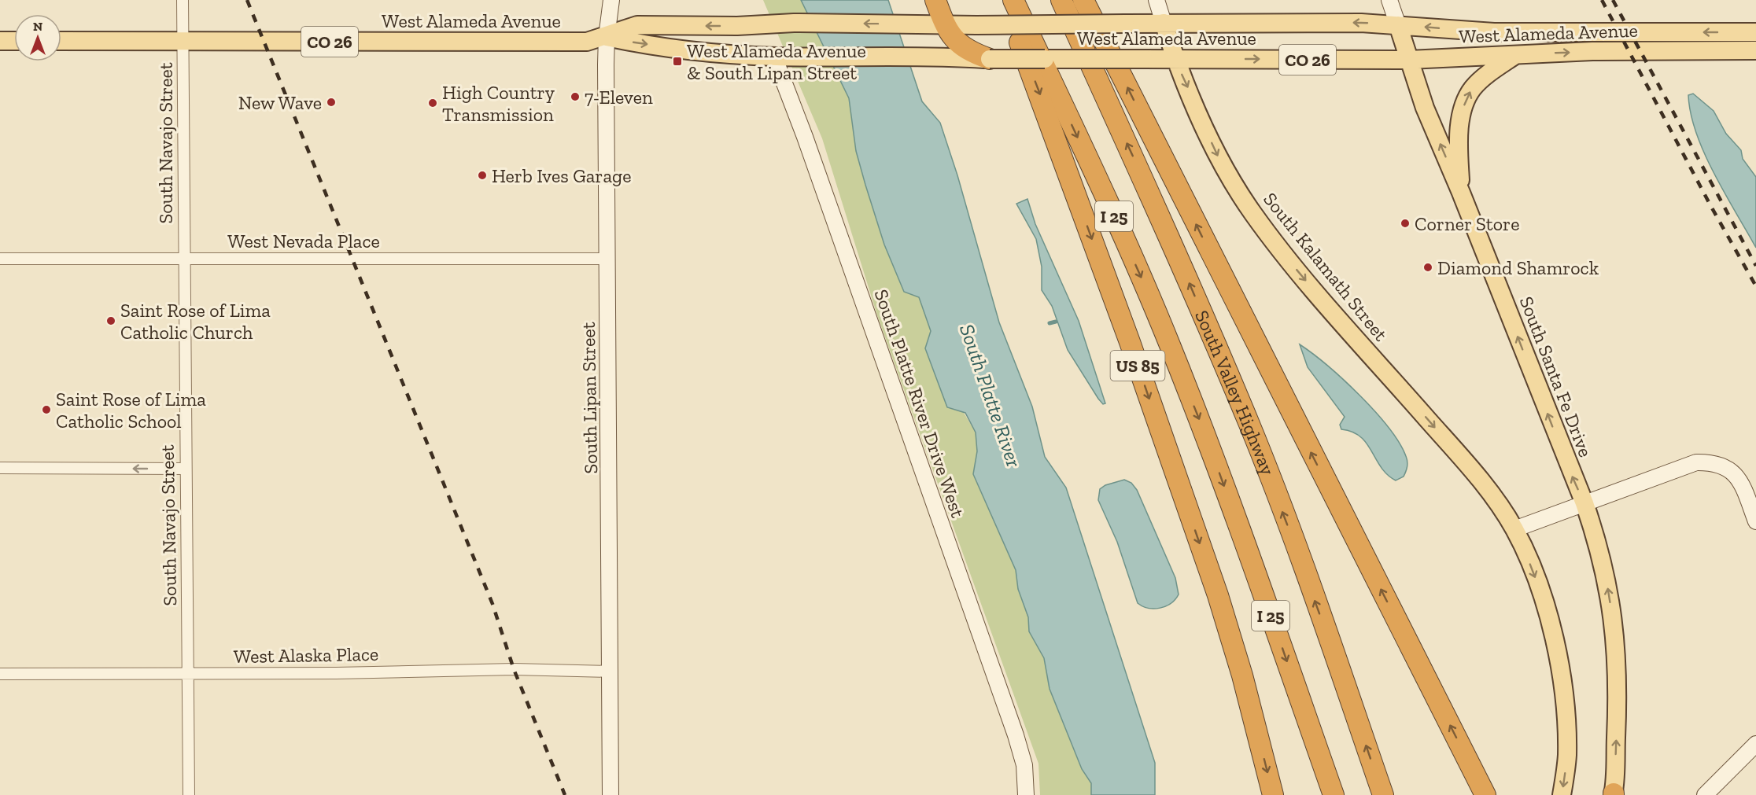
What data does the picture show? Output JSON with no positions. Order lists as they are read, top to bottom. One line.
{"streets":{"highway":["I 25","US 85","South Valley Highway"],"main road":["West Alameda Avenue","CO 26","South Kalamath Street","South Santa Fe Drive"],"street":["South Navajo Street","West Nevada Place","South Lipan Street","South Platte River Drive West","West Alaska Place"]},"crossings":[["West Alameda Avenue","South Navajo Street"],["West Alameda Avenue","South Kalamath Street"],["West Alameda Avenue","South Santa Fe Drive"],["West Alameda Avenue","South Lipan Street"],["West Alameda Avenue","South Platte River Drive West"],["South Navajo Street","West Nevada Place"],["South Navajo Street","West Alaska Place"],["West Nevada Place","South Lipan Street"],["South Lipan Street","West Alaska Place"]],"one_way":["South Kalamath Street","South Santa Fe Drive"],"water":["South Platte River"],"places":{"transit":["West Alameda Avenue & South Lipan Street"],"other":["7-Eleven","New Wave","High Country Transmission","Herb Ives Garage","Corner Store","Diamond Shamrock","Saint Rose of Lima Catholic Church","Saint Rose of Lima Catholic School"]},"north":"top"}
